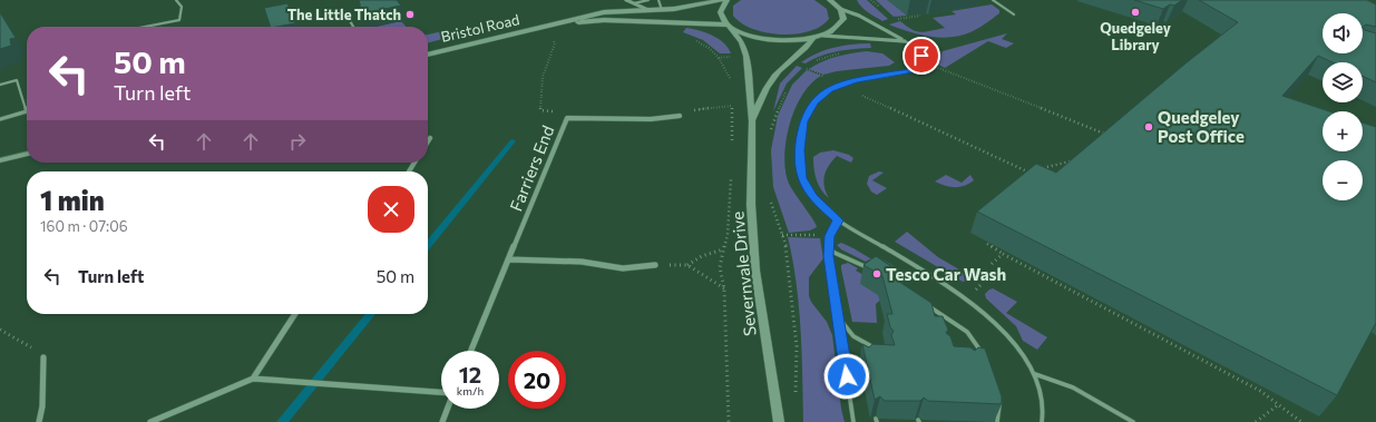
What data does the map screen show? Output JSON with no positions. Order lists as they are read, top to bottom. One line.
{"streets":{"main road":["Bristol Road","Severnvale Drive"],"street":["Farriers End"]},"crossings":[["Bristol Road","Severnvale Drive"]],"places":["Quedgeley Library","The Little Thatch","Quedgeley Post Office","Tesco Car Wash"],"page":{"map_buttons":["+","−"],"turn":["50 m","Turn left"],"heading":["1 min","160 m · 07:06"],"list":[{"name":"Turn left","value":"50 m"}],"speed":"12 km/h","limit":"20"}}
